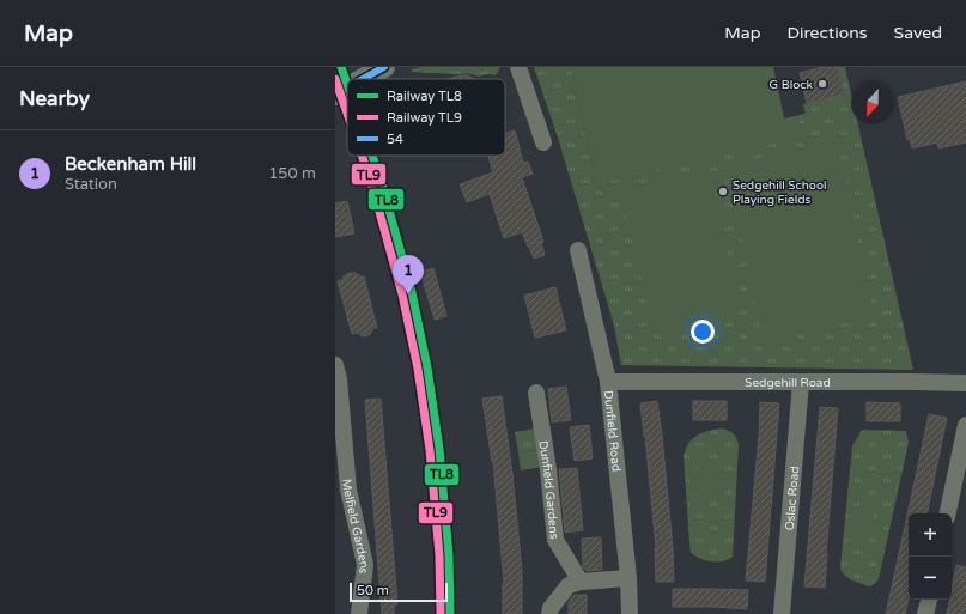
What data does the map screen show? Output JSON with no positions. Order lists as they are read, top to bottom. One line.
{"streets":{"street":["Sedgehill Road","Dunfield Road","Dunfield Gardens","Oslac Road","Melfield Gardens"]},"crossings":[["Sedgehill Road","Dunfield Road"],["Sedgehill Road","Oslac Road"]],"places":["G Block","Sedgehill School Playing Fields"],"lines":["rail line TL8","transit line 54","rail line TL9"],"legend":["Railway TL8","Railway TL9","54"],"scale_bar":"50 m","north":"bottom","page":{"header":"Map","nav":["Map","Directions","Saved"],"heading":"Nearby","list":[{"mark":"1","name":"Beckenham Hill","note":"Station","value":"150 m"}],"pins":"1","map_buttons":["+","−"],"scale":"50 m"}}
